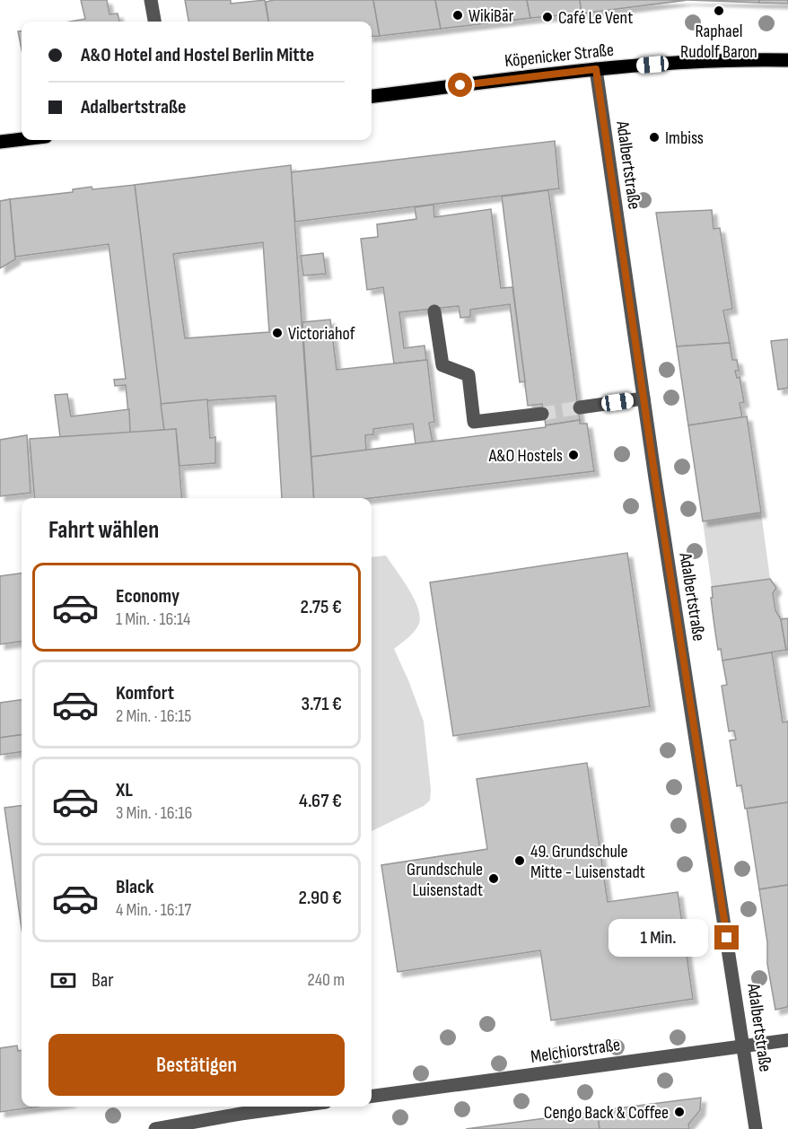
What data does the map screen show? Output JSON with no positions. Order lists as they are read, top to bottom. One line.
{"streets":{"main road":["Köpenicker Straße"],"street":["Adalbertstraße","Melchiorstraße"]},"crossings":[["Köpenicker Straße","Adalbertstraße"],["Adalbertstraße","Melchiorstraße"]],"places":["Raphael Rudolf Baron","WikiBär","Café Le Vent","Imbiss","Victoriahof","A&O Hostels","49. Grundschule Mitte - Luisenstadt","Grundschule Luisenstadt","Cengo Back & Coffee"],"page":{"banner":["A&O Hotel and Hostel Berlin Mitte","Adalbertstraße"],"heading":"Fahrt wählen","list":[{"name":"Economy","note":"1 Min. · 16:14","value":"2.75 €"},{"name":"Komfort","note":"2 Min. · 16:15","value":"3.71 €"},{"name":"XL","note":"3 Min. · 16:16","value":"4.67 €"},{"name":"Black","note":"4 Min. · 16:17","value":"2.90 €"}],"bubble":"1 Min.","pay":["Bar","240 m"],"buttons":"Bestätigen"}}
